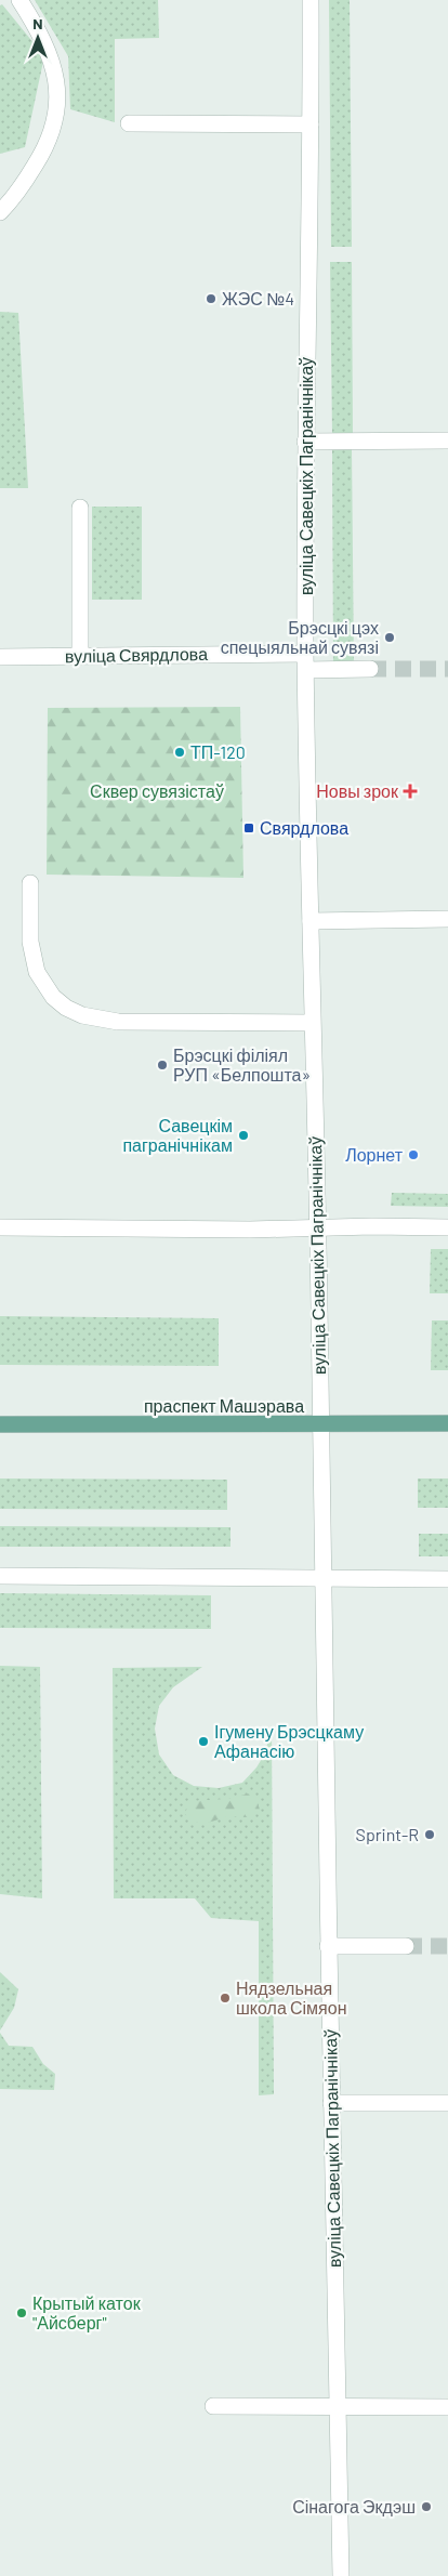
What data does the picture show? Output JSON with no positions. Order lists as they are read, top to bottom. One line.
{"streets":{"main road":["праспект Машэрава"],"street":["вуліца Савецкіх Пагранічнікаў","вуліца Свярдлова"]},"crossings":[["вуліца Савецкіх Пагранічнікаў","вуліца Свярдлова"],["вуліца Савецкіх Пагранічнікаў","праспект Машэрава"]],"parks":["Сквер сувязістаў"],"places":{"other":["ЖЭС №4","Брэсцкі цэх спецыяльнай сувязі","ТП-120","Брэсцкі філіял РУП «Белпошта»","Савецкім пагранічнікам","Лорнет","Ігумену Брэсцкаму Афанасію","Sprint-R","Нядзельная школа Сімяон","Крытый каток \"Айсберг\"","Сінагога Экдэш"],"health":["Новы зрок"],"transit":["Свярдлова"]},"north":"top"}
